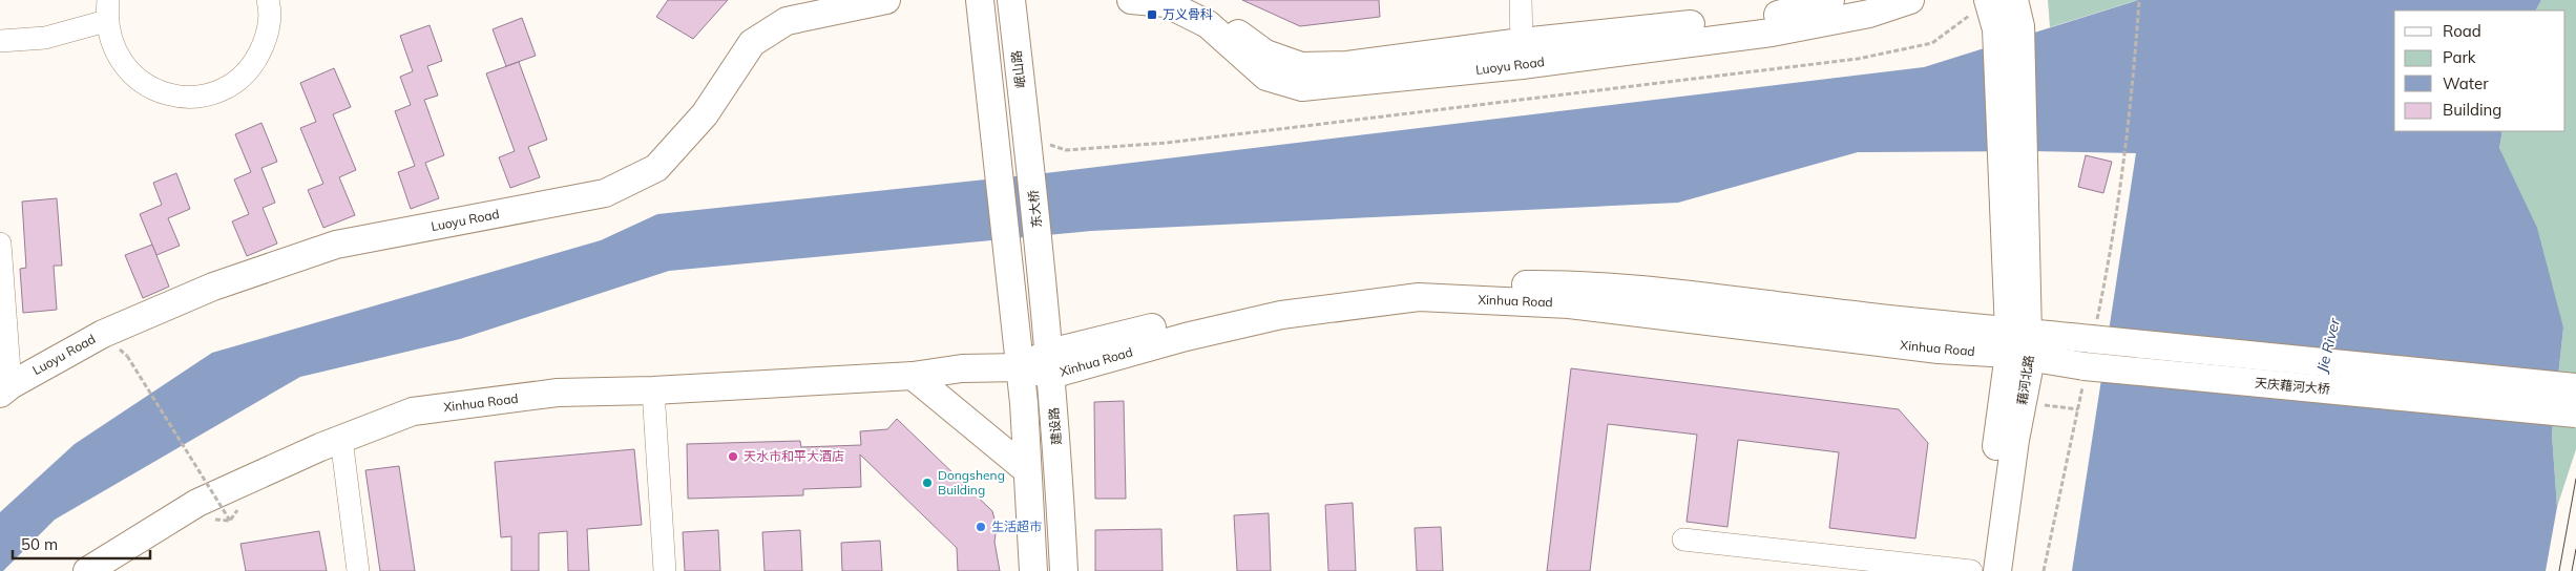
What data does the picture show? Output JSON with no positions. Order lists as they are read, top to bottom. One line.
{"streets":{"main road":["Luoyu Road","岷山路","东大桥","Xinhua Road","藉河北路","天庆藉河大桥","建设路"]},"crossings":[["岷山路","东大桥"],["东大桥","建设路"],["Xinhua Road","藉河北路"],["Xinhua Road","天庆藉河大桥"],["Xinhua Road","建设路"],["藉河北路","天庆藉河大桥"]],"water":["Jie River"],"places":{"transit":["万义骨科"],"other":["天水市和平大酒店","Dongsheng Building","生活超市"]},"legend":["Road","Park","Water","Building"],"scale_bar":"50 m"}
